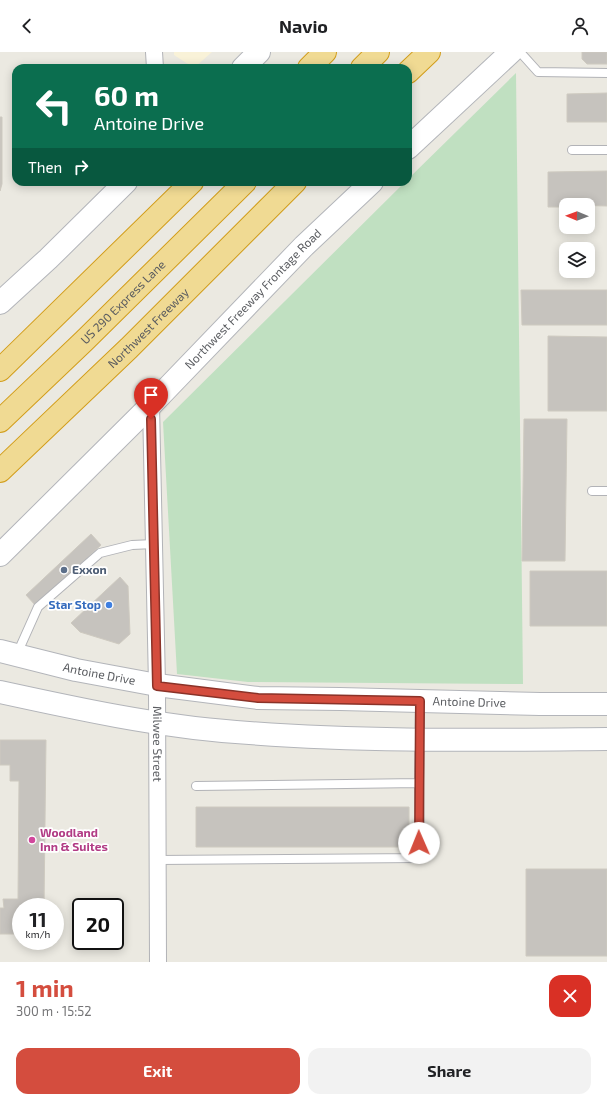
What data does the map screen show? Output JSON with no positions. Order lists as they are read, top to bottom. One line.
{"streets":{"highway":["US 290 Express Lane","Northwest Freeway"],"main road":["Northwest Freeway Frontage Road","Antoine Drive"],"street":["Milwee Street"]},"crossings":[["Northwest Freeway Frontage Road","Milwee Street"],["Antoine Drive","Milwee Street"]],"places":["Exxon","Star Stop","Woodland Inn & Suites"],"north":"left","page":{"header":"Navio","turn":["60 m","Antoine Drive"],"then":"Then","speed":"11 km/h","limit":"20","heading":["1 min","300 m · 15:52"],"buttons":["Exit","Share"]}}
